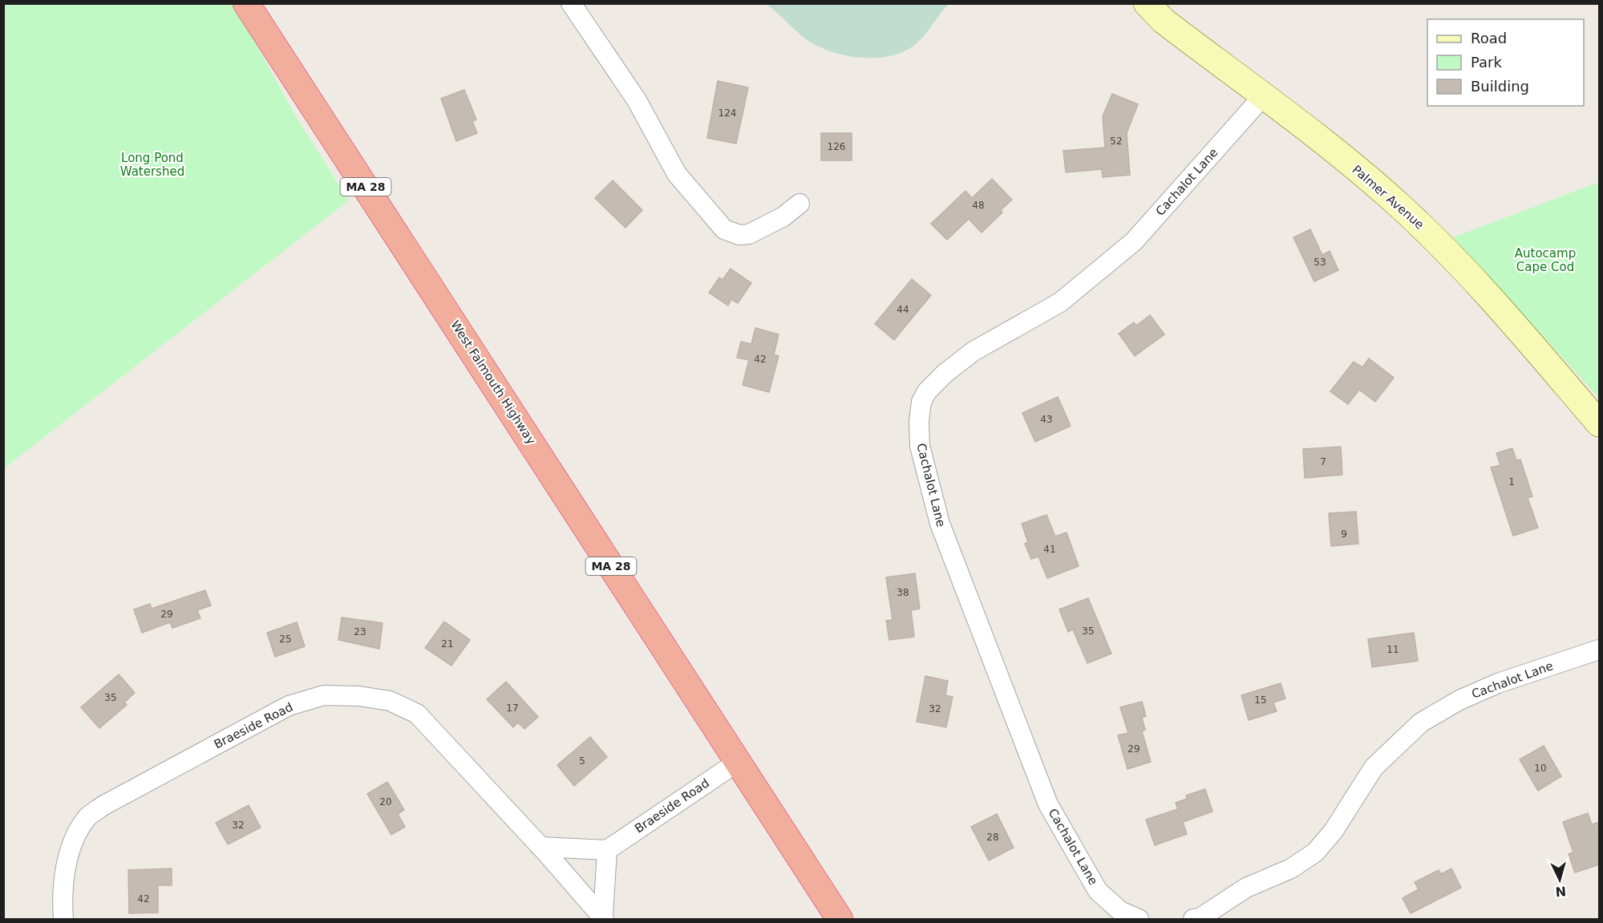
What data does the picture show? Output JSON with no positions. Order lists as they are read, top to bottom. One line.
{"streets":{"highway":["MA 28","West Falmouth Highway"],"main road":["Palmer Avenue"],"street":["Cachalot Lane","Braeside Road"]},"crossings":[["Cachalot Lane","Palmer Avenue"],["MA 28","West Falmouth Highway"],["MA 28","Braeside Road"],["West Falmouth Highway","Braeside Road"]],"parks":["Long Pond Watershed","Autocamp Cape Cod"],"house_numbers":["124","52","126","48","53","44","42","43","7","1","9","41","38","29","35","23","25","21","11","35","15","17","32","29","5","10","20","32","28","42"],"legend":["Road","Park","Building"],"north":"bottom"}
